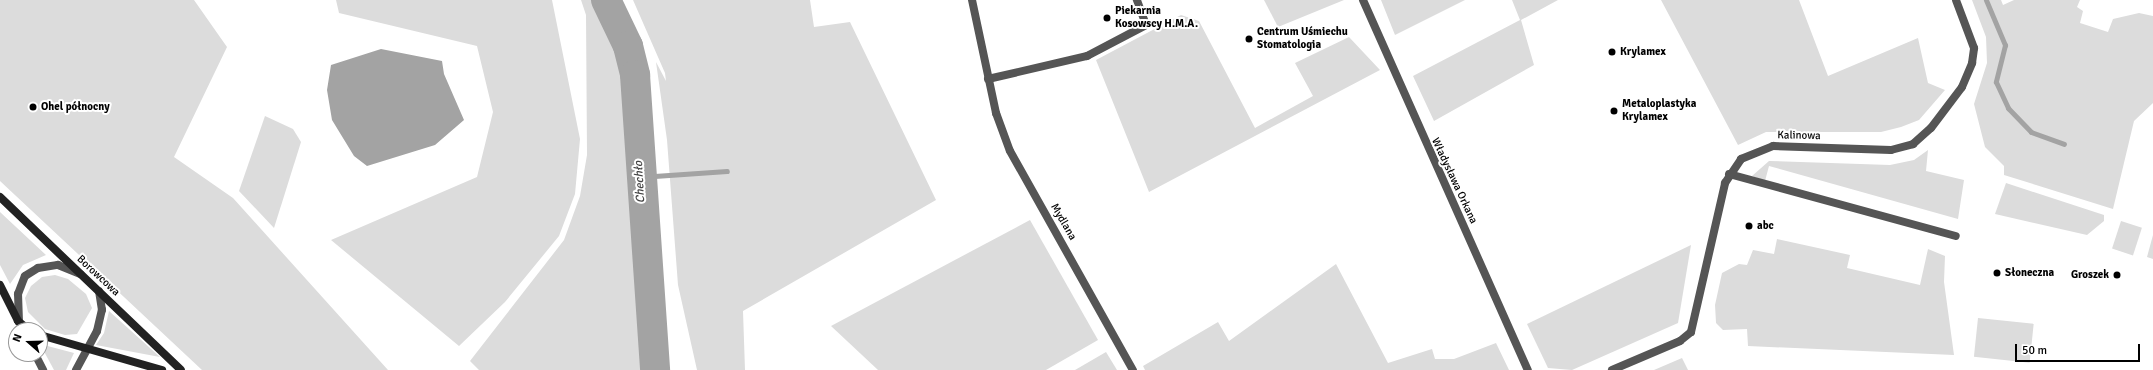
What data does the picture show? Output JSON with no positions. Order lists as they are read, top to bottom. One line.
{"streets":{"street":["Kalinowa","Władysława Orkana","Mydlana","Borowcowa"]},"water":["Chechło"],"places":["Piekarnia Kosowscy H.M.A.","Centrum Uśmiechu Stomatologia","Krylamex","Ohel północny","Metaloplastyka Krylamex","abc","Słoneczna","Groszek"],"scale_bar":"50 m","north":"left"}
